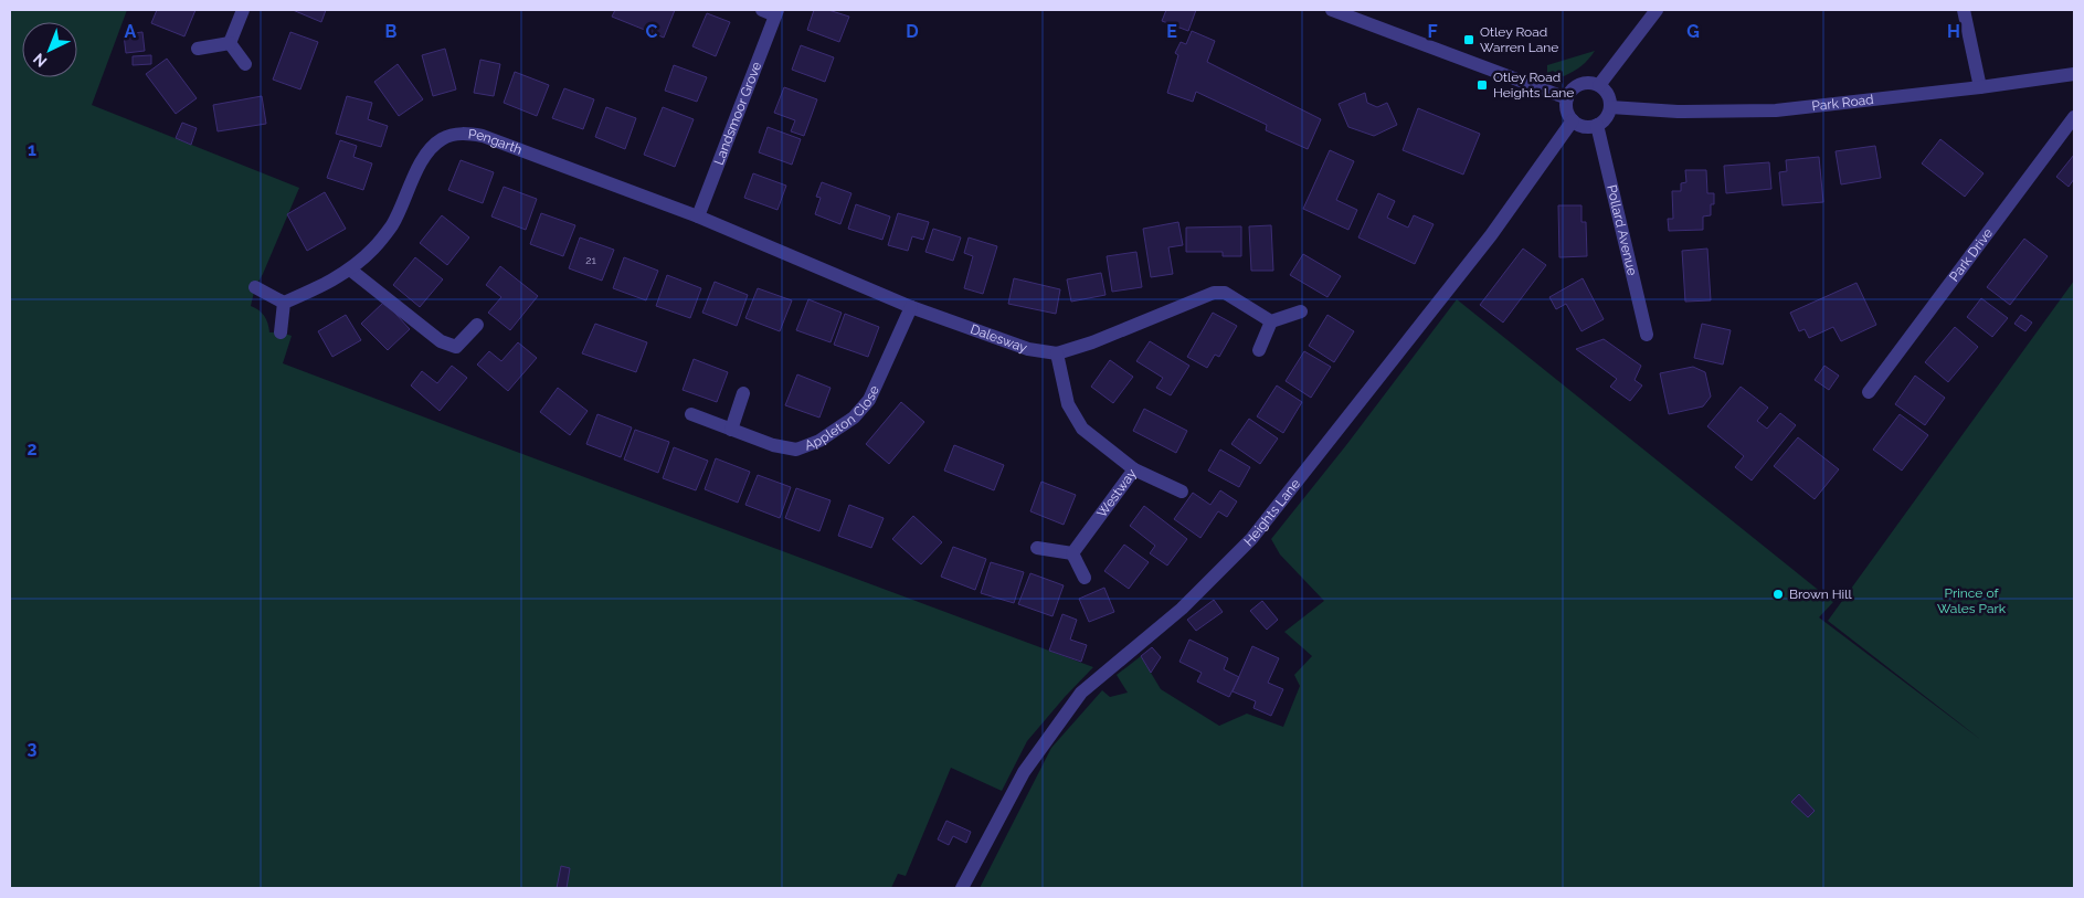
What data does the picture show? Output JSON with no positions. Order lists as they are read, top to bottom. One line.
{"streets":{"street":["Park Road","Landsmoor Grove","Pengarth","Pollard Avenue","Park Drive","Dalesway","Appleton Close","Westway","Heights Lane"]},"crossings":[["Park Road","Pollard Avenue"],["Park Road","Heights Lane"],["Landsmoor Grove","Pengarth"],["Landsmoor Grove","Dalesway"],["Pengarth","Dalesway"],["Pollard Avenue","Heights Lane"],["Dalesway","Appleton Close"],["Dalesway","Westway"]],"parks":["Prince of Wales Park"],"places":{"transit":["Otley Road Warren Lane","Otley Road Heights Lane"],"other":["Brown Hill"]},"house_numbers":["21"],"north":"bottom left","grid":{"columns":["A","B","C","D","E","F","G","H"],"rows":["1","2","3"]}}
